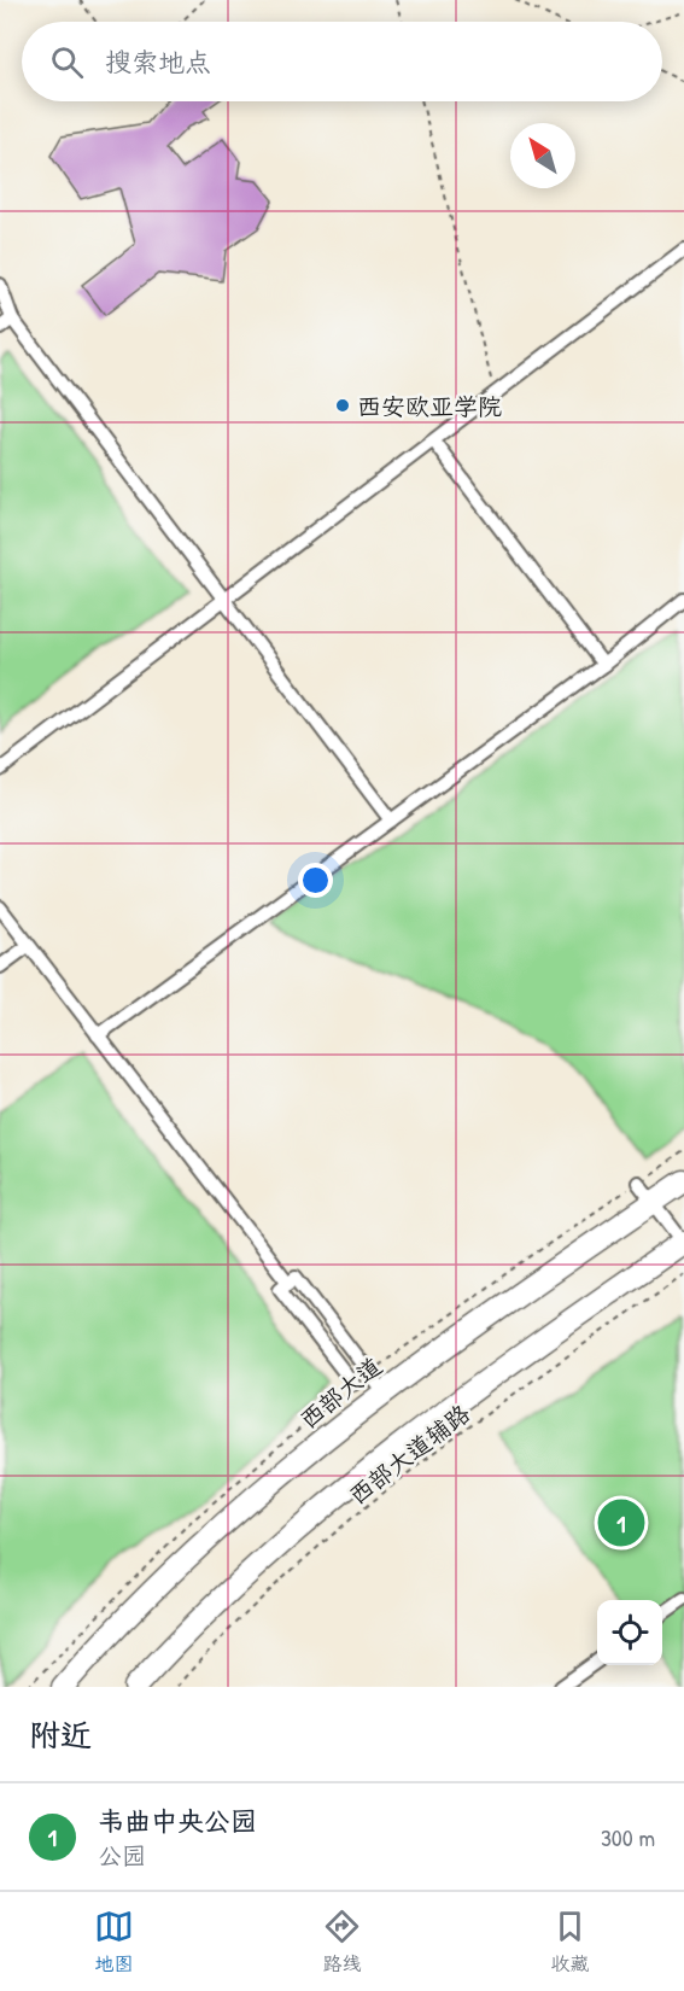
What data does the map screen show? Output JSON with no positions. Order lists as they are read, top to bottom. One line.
{"streets":{"main road":["西部大道"],"path":["西部大道辅路"]},"places":["西安欧亚学院"],"north":"top left","page":{"search":"搜索地点","pins":"1","heading":"附近","list":[{"mark":"1","name":"韦曲中央公园","note":"公园","value":"300 m"}],"nav":["地图","路线","收藏"]}}
